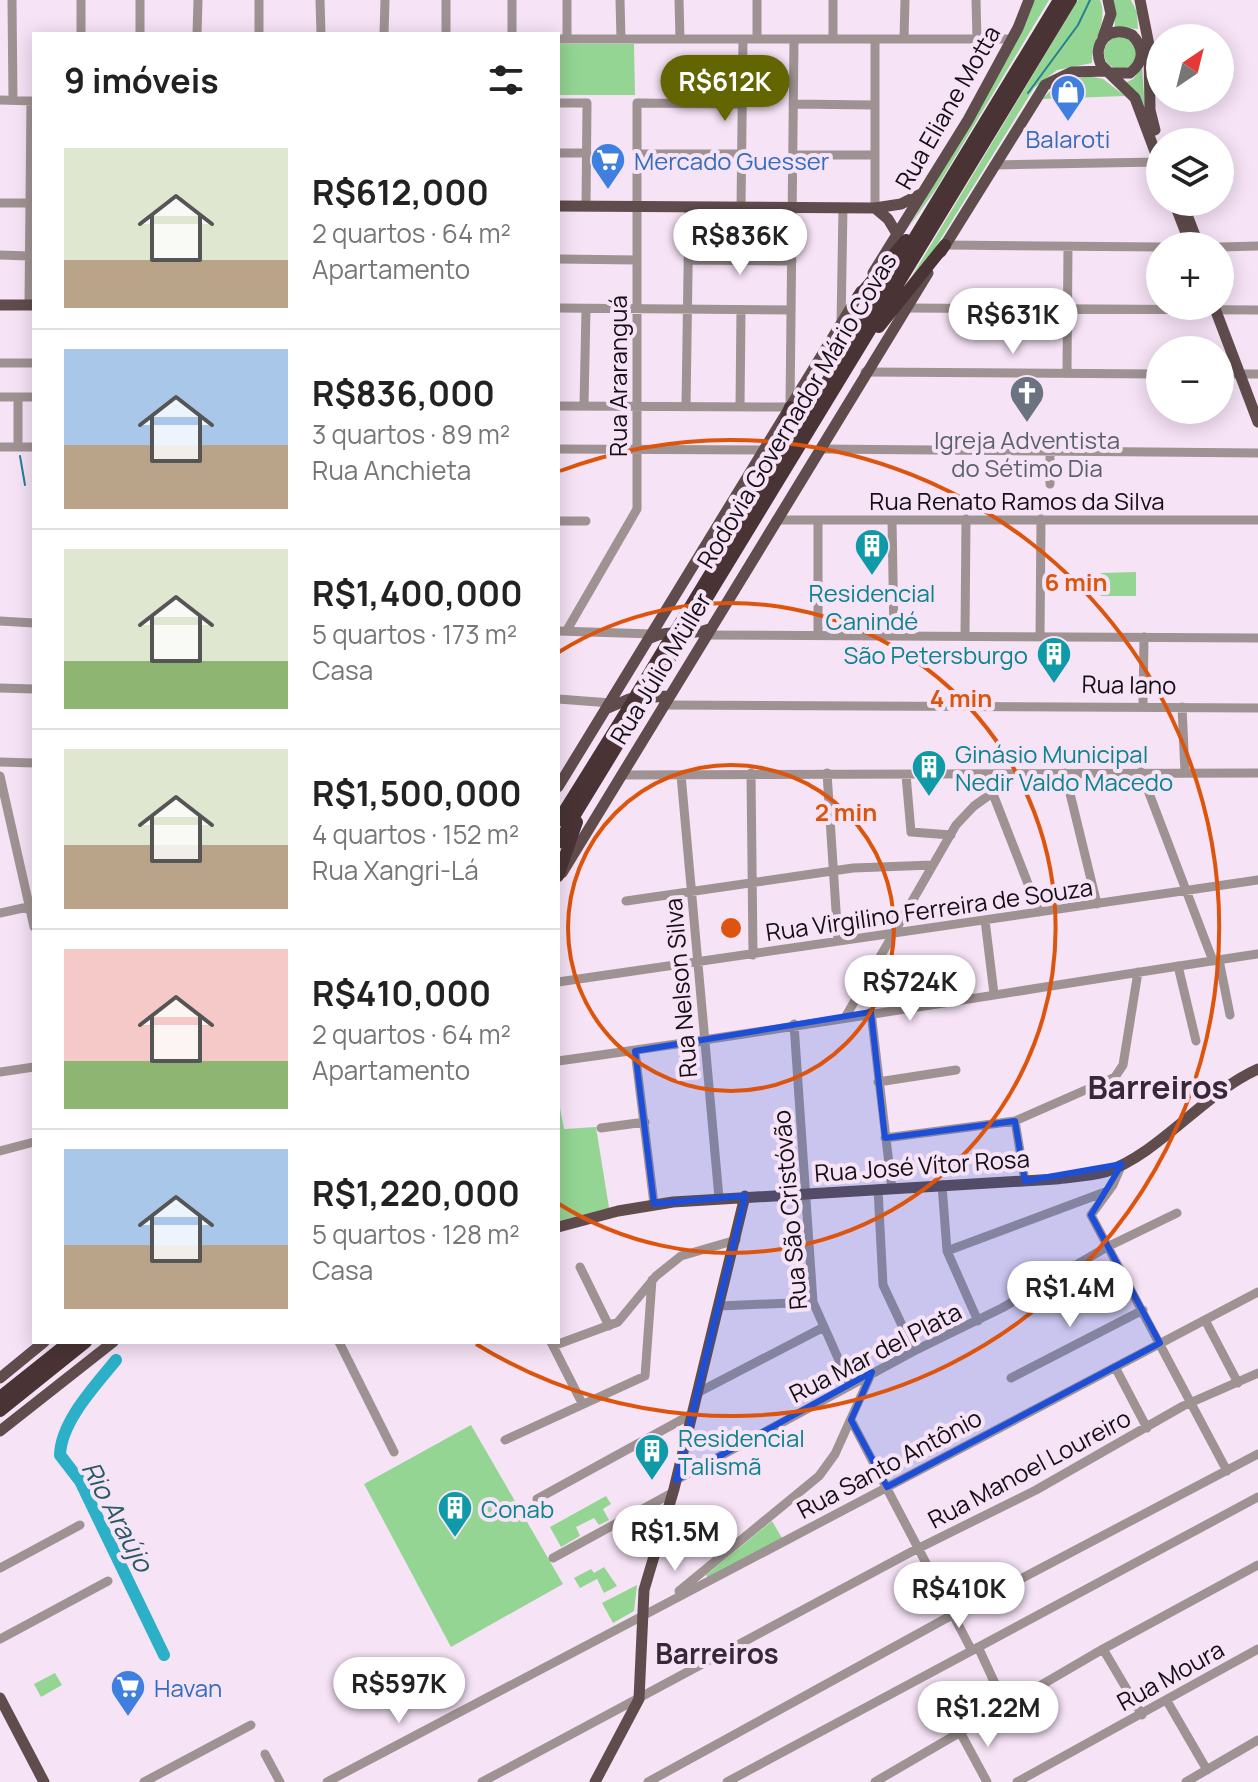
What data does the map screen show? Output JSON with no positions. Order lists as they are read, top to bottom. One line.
{"streets":{"highway":["Rodovia Governador Mário Covas"],"main road":["Rua Eliane Motta","Rua Júlio Müller","Rua Iano","Rua José Vítor Rosa"],"street":["Rua Araranguá","Rua Renato Ramos da Silva","Rua Virgilino Ferreira de Souza","Rua Nelson Silva","Rua São Cristóvão","Rua Mar del Plata","Rua Santo Antônio","Rua Manoel Loureiro","Rua Moura"]},"crossings":[["Rua Eliane Motta","Rua Iano"],["Rodovia Governador Mário Covas","Rua Júlio Müller"],["Rodovia Governador Mário Covas","Rua Iano"],["Rua Renato Ramos da Silva","Rua Júlio Müller"],["Rua Júlio Müller","Rua Iano"],["Rua Virgilino Ferreira de Souza","Rua Nelson Silva"],["Rua Nelson Silva","Rua José Vítor Rosa"],["Rua José Vítor Rosa","Rua São Cristóvão"],["Rua São Cristóvão","Rua Mar del Plata"]],"districts":["Barreiros","Barreiros"],"water":["Rio Araújo"],"places":{"shop":["Balaroti"],"supermarket":["Mercado Guesser","Havan"],"church":["Igreja Adventista do Sétimo Dia"],"building":["Residencial Canindé","São Petersburgo","Ginásio Municipal Nedir Valdo Macedo","Residencial Talismã","Conab"]},"north":"top right","page":{"map_buttons":["+","−"],"heading":"9 imóveis","price":["R$612K","R$836K","R$631K","R$724K","R$1.4M","R$1.5M","R$410K","R$597K","R$1.22M"],"list":[{"name":"R$612,000","note":"2 quartos · 64 m² · Apartamento"},{"name":"R$836,000","note":"3 quartos · 89 m² · Rua Anchieta"},{"name":"R$1,400,000","note":"5 quartos · 173 m² · Casa"},{"name":"R$1,500,000","note":"4 quartos · 152 m² · Rua Xangri-Lá"},{"name":"R$410,000","note":"2 quartos · 64 m² · Apartamento"},{"name":"R$1,220,000","note":"5 quartos · 128 m² · Casa"}]},"rings":["6 min","4 min","2 min"]}
